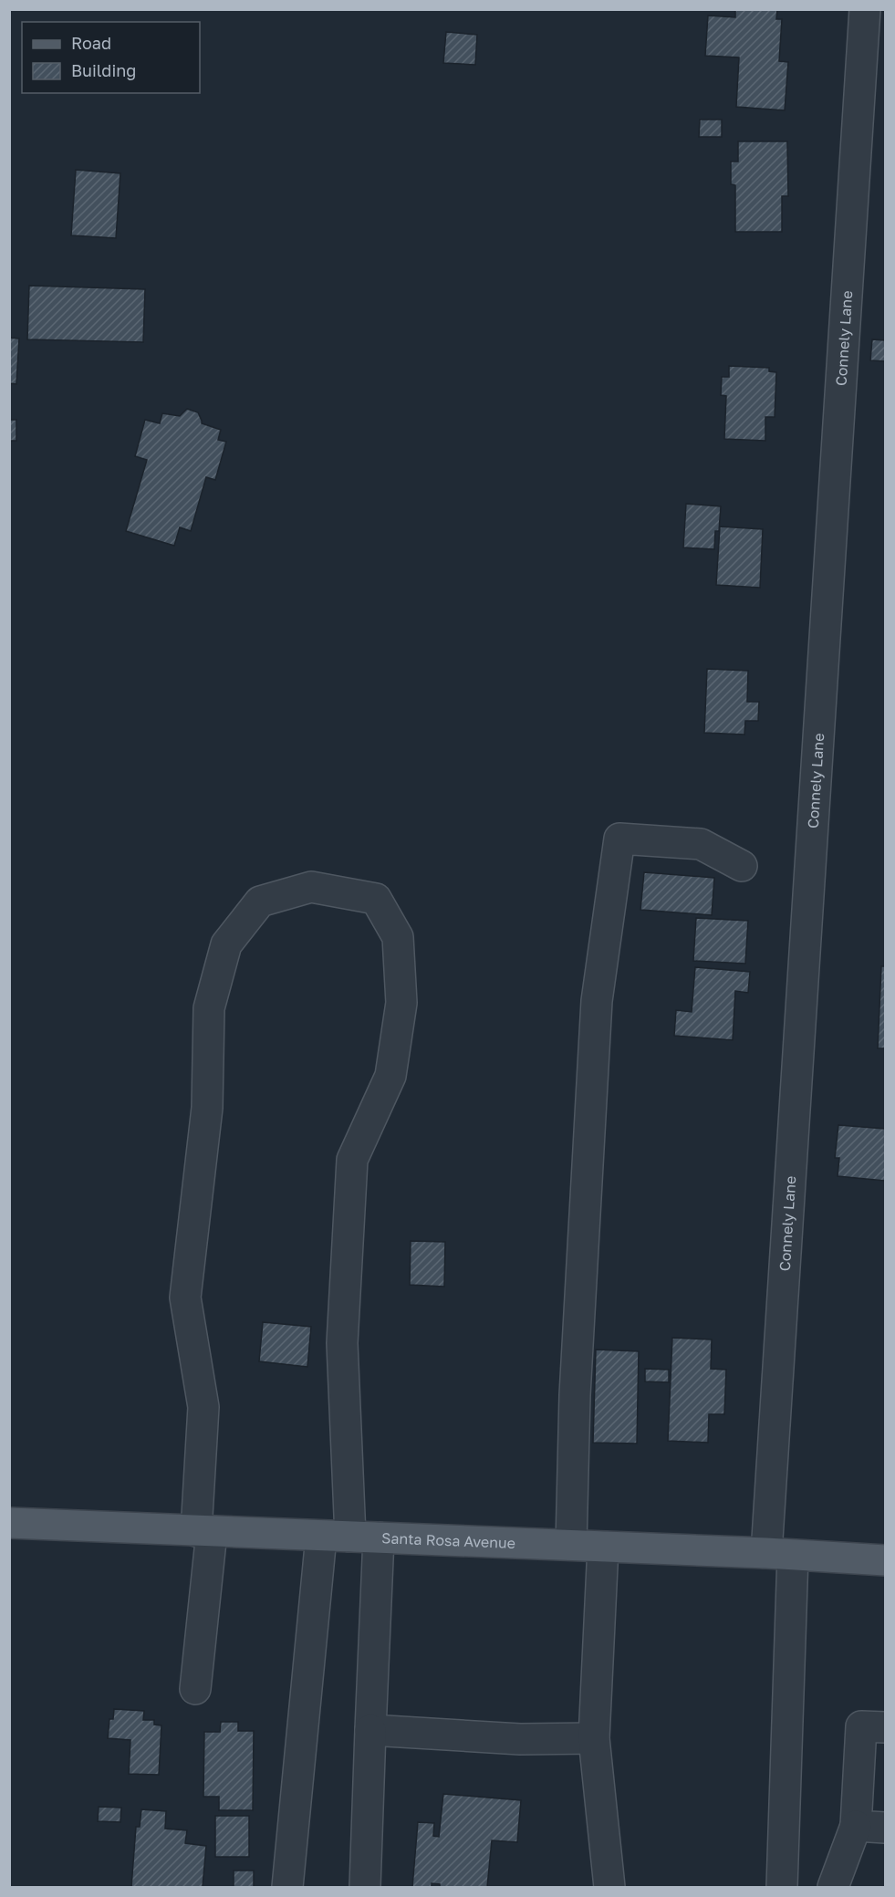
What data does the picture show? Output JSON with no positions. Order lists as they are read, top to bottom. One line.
{"streets":{"main road":["Santa Rosa Avenue"],"street":["Connely Lane"]},"crossings":[["Connely Lane","Santa Rosa Avenue"]],"legend":["Road","Building"]}
